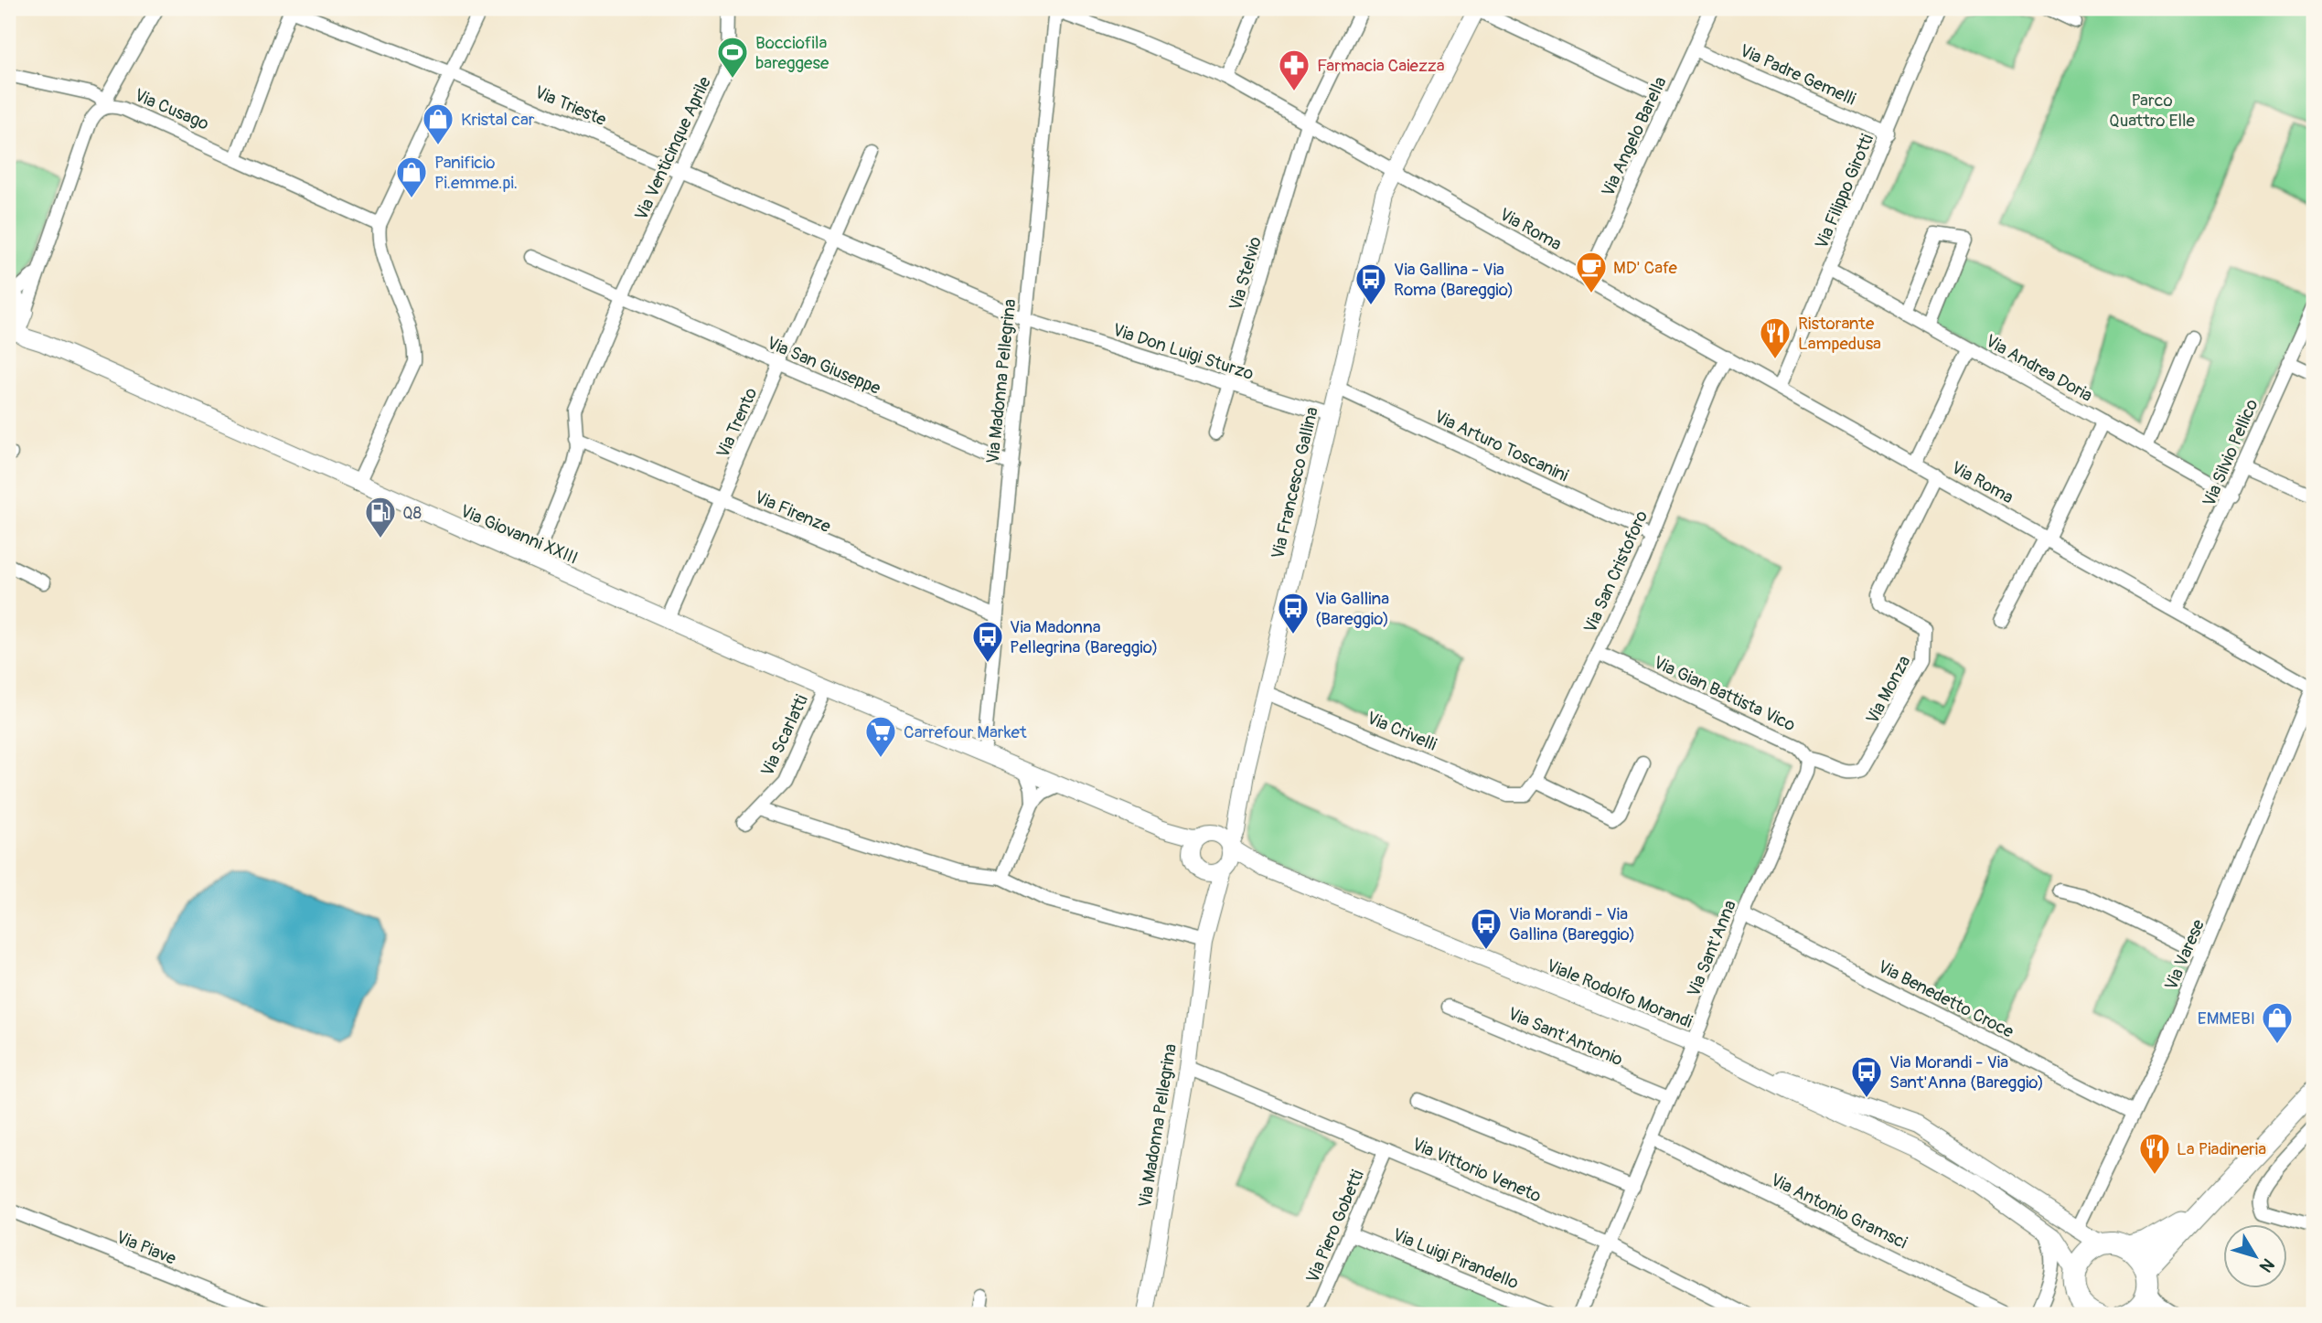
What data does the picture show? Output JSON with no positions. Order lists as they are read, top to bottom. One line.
{"streets":{"street":["Via Padre Gemelli","Via Trieste","Via Cusago","Via Angelo Barella","Via Venticinque Aprile","Via Filippo Girotti","Via Roma","Via Stelvio","Via Don Luigi Sturzo","Via San Giuseppe","Via Andrea Doria","Via Madonna Pellegrina","Via Trento","Via Arturo Toscanini","Via Silvio Pellico","Via Francesco Gallina","Via Firenze","Via Giovanni XXIII","Via San Cristoforo","Via Monza","Via Gian Battista Vico","Via Crivelli","Via Scarlatti","Via Sant'Anna","Via Varese","Viale Rodolfo Morandi","Via Benedetto Croce","Via Sant'Antonio","Via Vittorio Veneto","Via Antonio Gramsci","Via Piero Gobetti","Via Piave","Via Luigi Pirandello"]},"crossings":[["Via Padre Gemelli","Via Angelo Barella"],["Via Padre Gemelli","Via Filippo Girotti"],["Via Trieste","Via Venticinque Aprile"],["Via Trieste","Via Don Luigi Sturzo"],["Via Trieste","Via Madonna Pellegrina"],["Via Trieste","Via Trento"],["Via Angelo Barella","Via Roma"],["Via Venticinque Aprile","Via San Giuseppe"],["Via Venticinque Aprile","Via Firenze"],["Via Venticinque Aprile","Via Giovanni XXIII"],["Via Filippo Girotti","Via Roma"],["Via Filippo Girotti","Via Andrea Doria"],["Via Roma","Via Stelvio"],["Via Roma","Via Madonna Pellegrina"],["Via Roma","Via Silvio Pellico"],["Via Roma","Via Francesco Gallina"],["Via Roma","Via San Cristoforo"],["Via Roma","Via Monza"],["Via Roma","Via Varese"],["Via Stelvio","Via Don Luigi Sturzo"],["Via Don Luigi Sturzo","Via Madonna Pellegrina"],["Via Don Luigi Sturzo","Via Francesco Gallina"],["Via San Giuseppe","Via Madonna Pellegrina"],["Via San Giuseppe","Via Trento"],["Via Andrea Doria","Via Silvio Pellico"],["Via Madonna Pellegrina","Via Francesco Gallina"],["Via Madonna Pellegrina","Via Firenze"],["Via Madonna Pellegrina","Via Giovanni XXIII"],["Via Madonna Pellegrina","Viale Rodolfo Morandi"],["Via Madonna Pellegrina","Via Vittorio Veneto"],["Via Trento","Via Firenze"],["Via Trento","Via Giovanni XXIII"],["Via Arturo Toscanini","Via Francesco Gallina"],["Via Arturo Toscanini","Via San Cristoforo"],["Via Francesco Gallina","Via Crivelli"],["Via Francesco Gallina","Viale Rodolfo Morandi"],["Via Giovanni XXIII","Via Scarlatti"],["Via San Cristoforo","Via Gian Battista Vico"],["Via San Cristoforo","Via Crivelli"],["Via Monza","Via Gian Battista Vico"],["Via Gian Battista Vico","Via Sant'Anna"],["Via Sant'Anna","Viale Rodolfo Morandi"],["Via Sant'Anna","Via Benedetto Croce"],["Via Sant'Anna","Via Sant'Antonio"],["Via Sant'Anna","Via Vittorio Veneto"],["Via Sant'Anna","Via Antonio Gramsci"],["Via Varese","Viale Rodolfo Morandi"],["Via Varese","Via Benedetto Croce"],["Via Vittorio Veneto","Via Piero Gobetti"],["Via Piero Gobetti","Via Luigi Pirandello"]],"parks":["Parco Quattro Elle"],"places":{"sports":["Bocciofila bareggese"],"pharmacy":["Farmacia Caiezza"],"shop":["Kristal car","Panificio Pi.emme.pi.","EMMEBI"],"cafe":["MD' Cafe"],"bus stop":["Via Gallina - Via Roma (Bareggio)","Via Gallina (Bareggio)","Via Madonna Pellegrina (Bareggio)","Via Morandi - Via Gallina (Bareggio)","Via Morandi - Via Sant'Anna (Bareggio)"],"restaurant":["Ristorante Lampedusa","La Piadineria"],"fuel station":["Q8"],"supermarket":["Carrefour Market"]},"north":"bottom right"}
